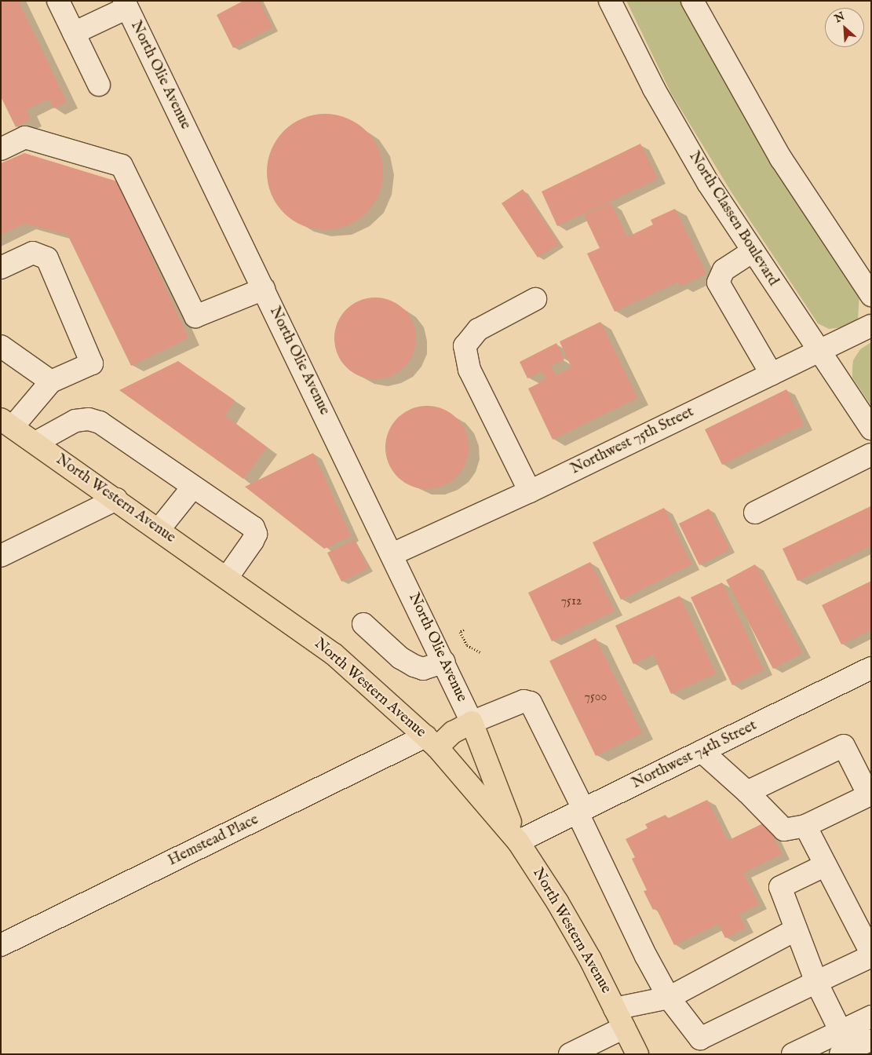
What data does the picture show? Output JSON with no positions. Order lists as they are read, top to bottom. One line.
{"streets":{"main road":["North Western Avenue"],"street":["North Olie Avenue","North Classen Boulevard","Northwest 75th Street","Northwest 74th Street","Hemstead Place"]},"crossings":[["North Olie Avenue","Northwest 75th Street"],["North Classen Boulevard","Northwest 75th Street"],["North Western Avenue","Northwest 74th Street"],["North Western Avenue","Hemstead Place"]],"house_numbers":["7512","7500"],"north":"top left"}
